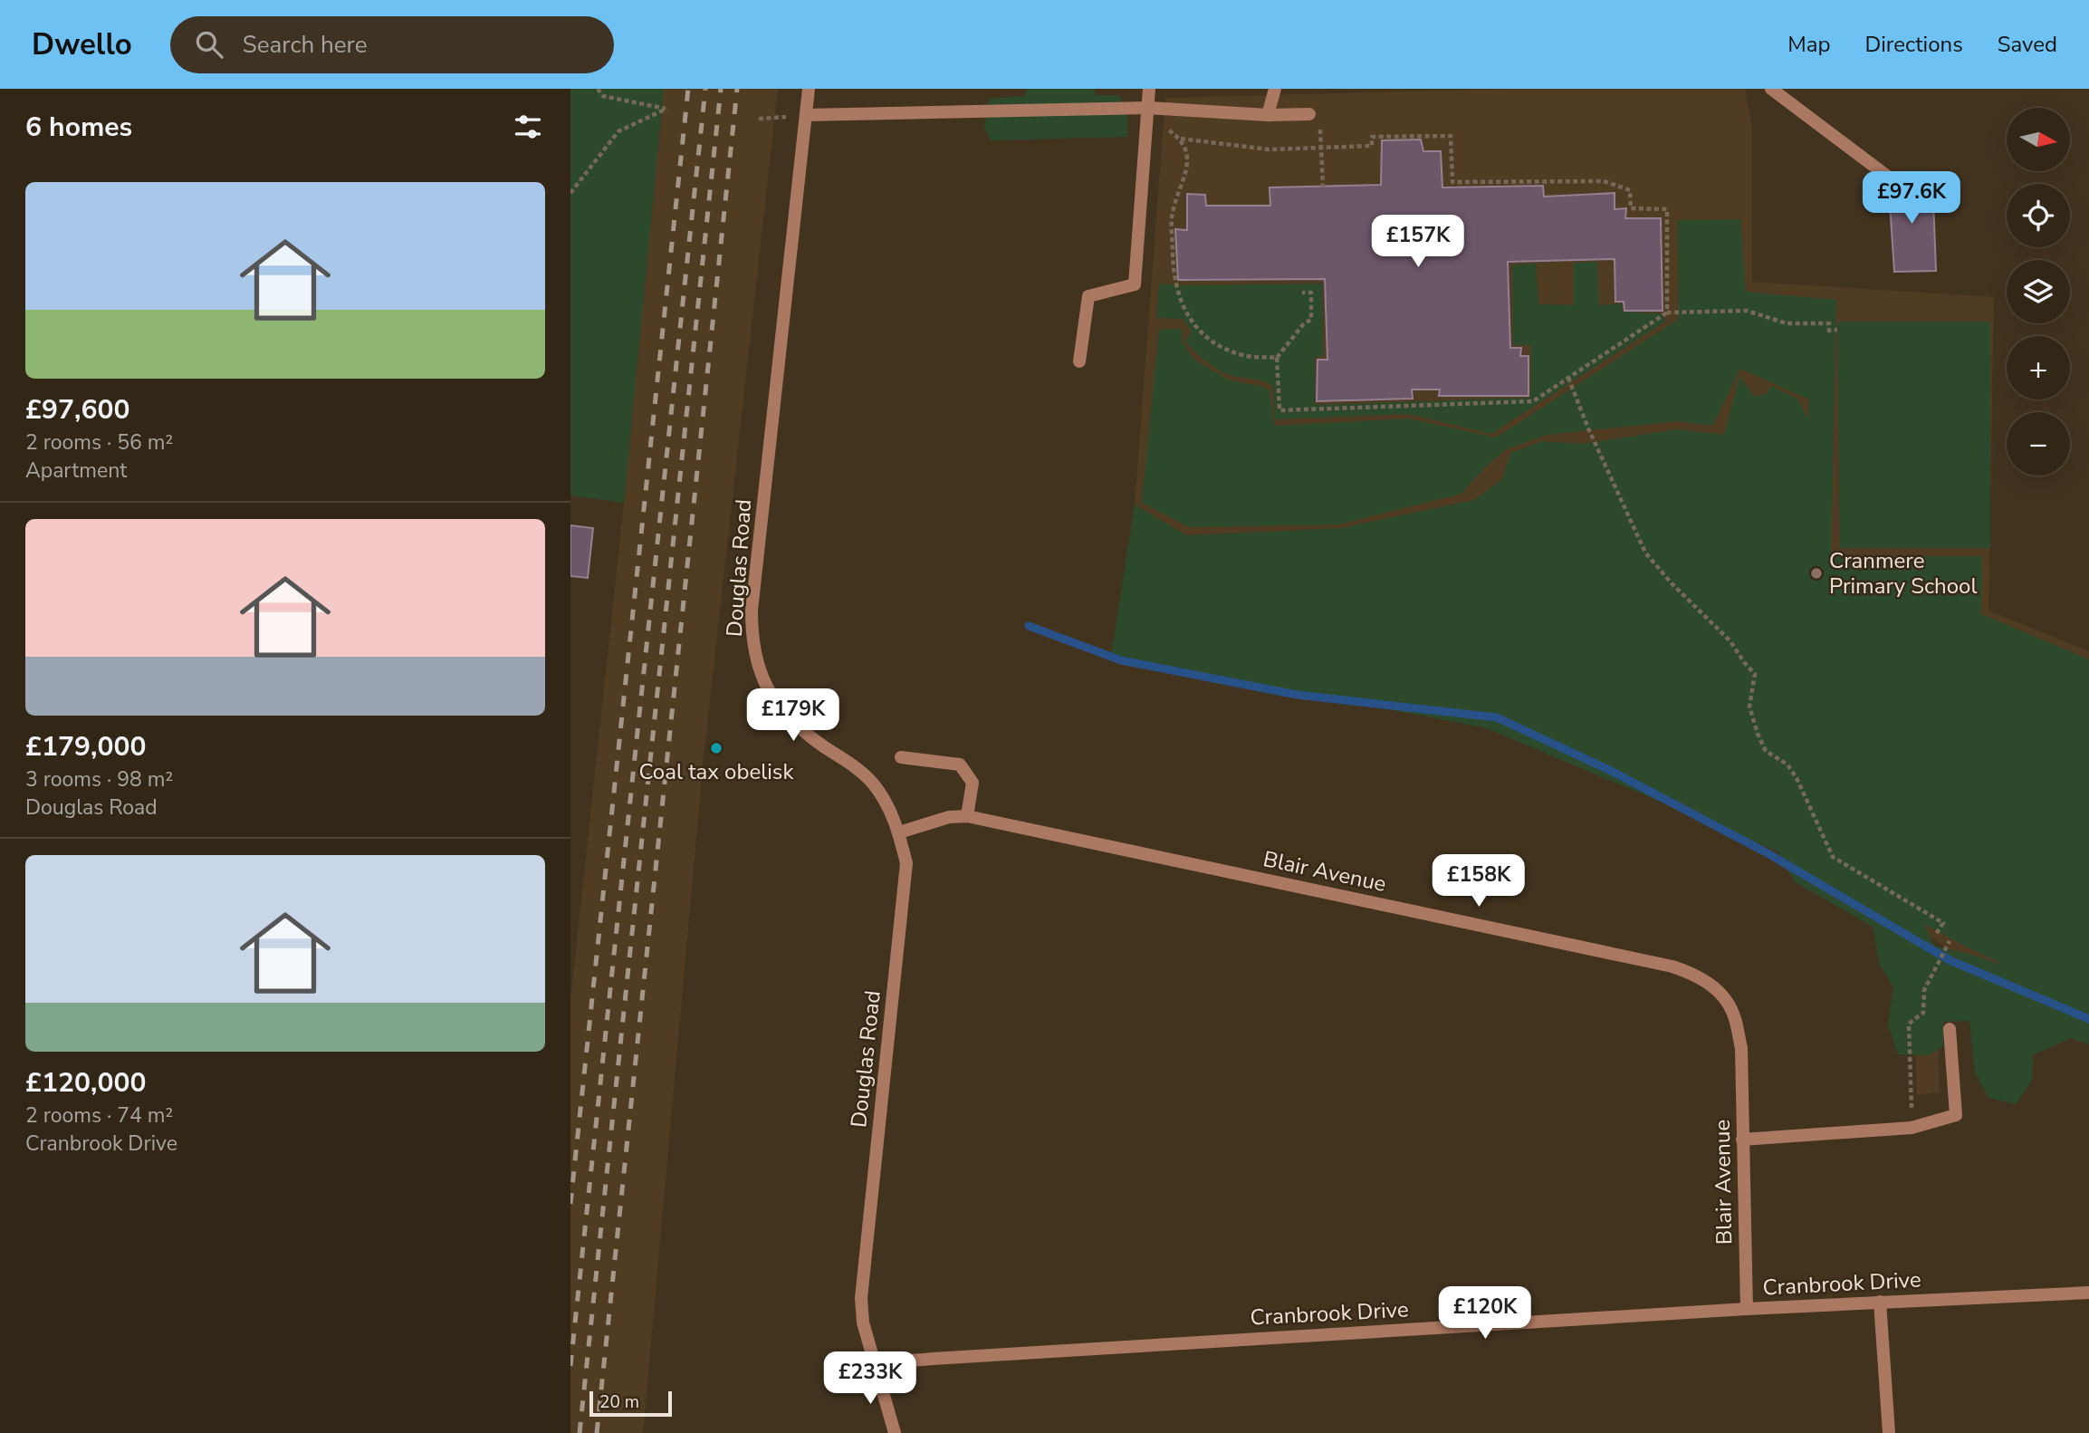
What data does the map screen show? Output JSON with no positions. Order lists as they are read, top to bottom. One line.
{"streets":{"street":["Douglas Road","Blair Avenue","Cranbrook Drive"]},"crossings":[["Douglas Road","Blair Avenue"],["Douglas Road","Cranbrook Drive"],["Blair Avenue","Cranbrook Drive"]],"places":["Cranmere Primary School","Coal tax obelisk"],"scale_bar":"20 m","north":"right","page":{"header":"Dwello","search":"Search here","nav":["Map","Directions","Saved"],"heading":"6 homes","map_buttons":["+","−"],"list":[{"name":"£97,600","note":"2 rooms · 56 m² · Apartment"},{"name":"£179,000","note":"3 rooms · 98 m² · Douglas Road"},{"name":"£120,000","note":"2 rooms · 74 m² · Cranbrook Drive"}],"price":["£97.6K","£157K","£179K","£158K","£120K","£233K"],"scale":"20 m"}}
